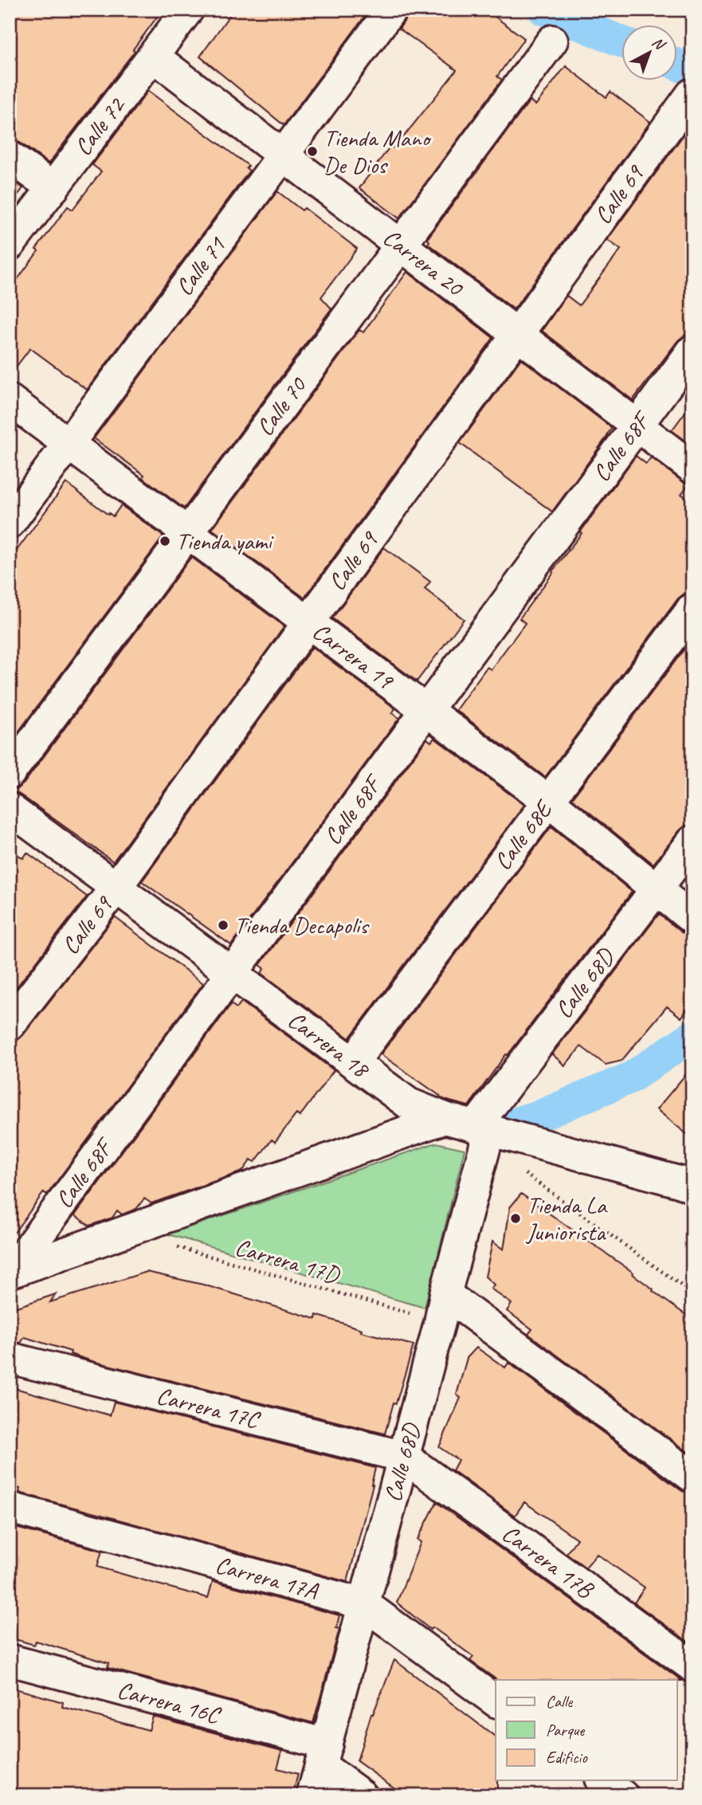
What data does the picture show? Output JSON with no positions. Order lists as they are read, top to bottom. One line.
{"streets":{"street":["Calle 72","Calle 69","Carrera 20","Calle 71","Calle 70","Calle 68F","Carrera 19","Calle 68E","Calle 68D","Carrera 18","Carrera 17C","Carrera 17B","Carrera 17A","Carrera 16C"],"path":["Carrera 17D"]},"crossings":[["Calle 72","Carrera 20"],["Calle 69","Carrera 20"],["Calle 69","Carrera 19"],["Calle 69","Carrera 18"],["Carrera 20","Calle 71"],["Carrera 20","Calle 70"],["Carrera 20","Calle 68F"],["Calle 71","Carrera 19"],["Calle 70","Carrera 19"],["Calle 68F","Carrera 19"],["Calle 68F","Carrera 18"],["Carrera 19","Calle 68E"],["Carrera 19","Calle 68D"],["Calle 68E","Carrera 18"],["Calle 68D","Carrera 18"],["Calle 68D","Carrera 17D"],["Calle 68D","Carrera 17C"],["Calle 68D","Carrera 17B"],["Calle 68D","Carrera 17A"],["Calle 68D","Carrera 16C"],["Carrera 17C","Carrera 17B"]],"places":["Tienda Mano De Dios","Tienda yami","Tienda Decapolis","Tienda La Juniorista"],"legend":["Calle","Parque","Edificio"],"north":"top right"}
